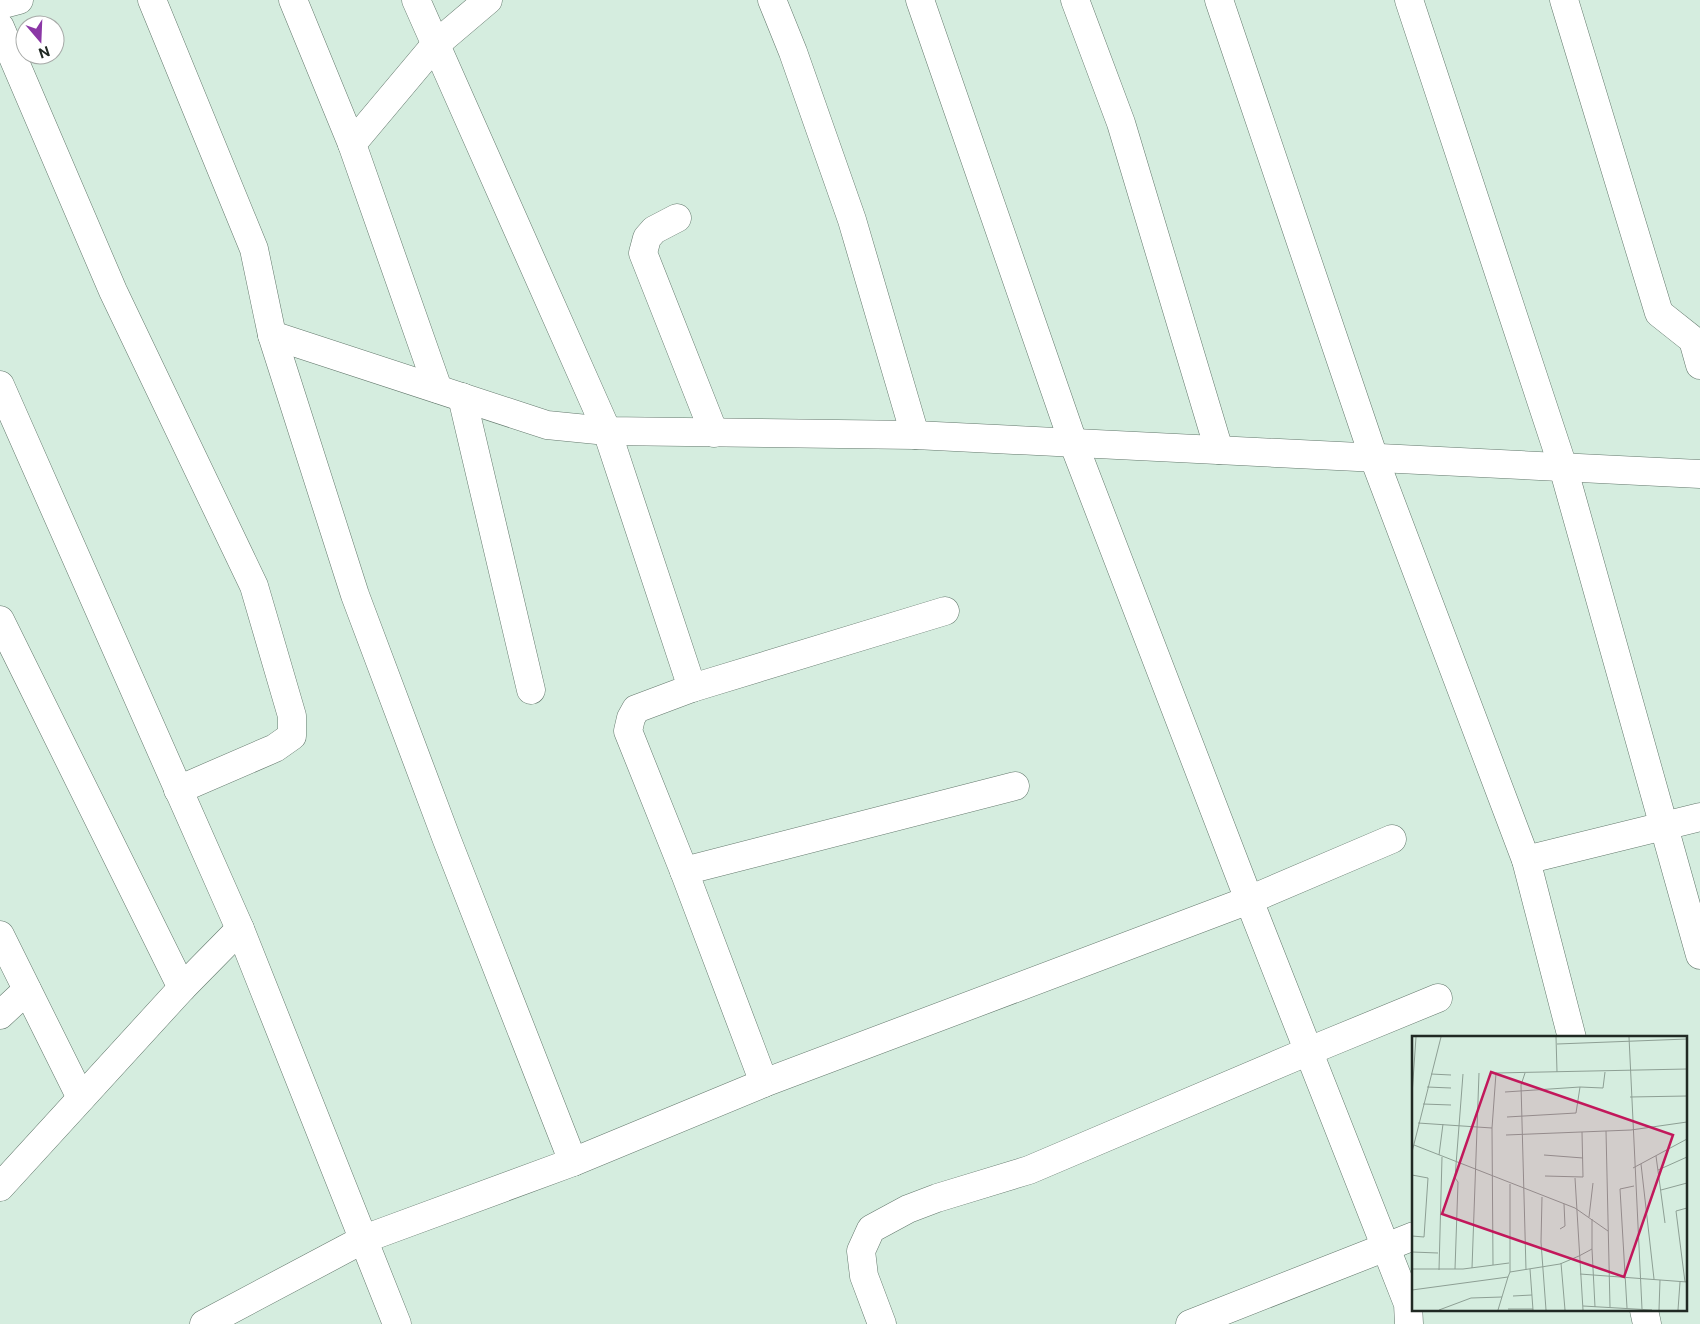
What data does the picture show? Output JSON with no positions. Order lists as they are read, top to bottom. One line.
{"north":"bottom"}
